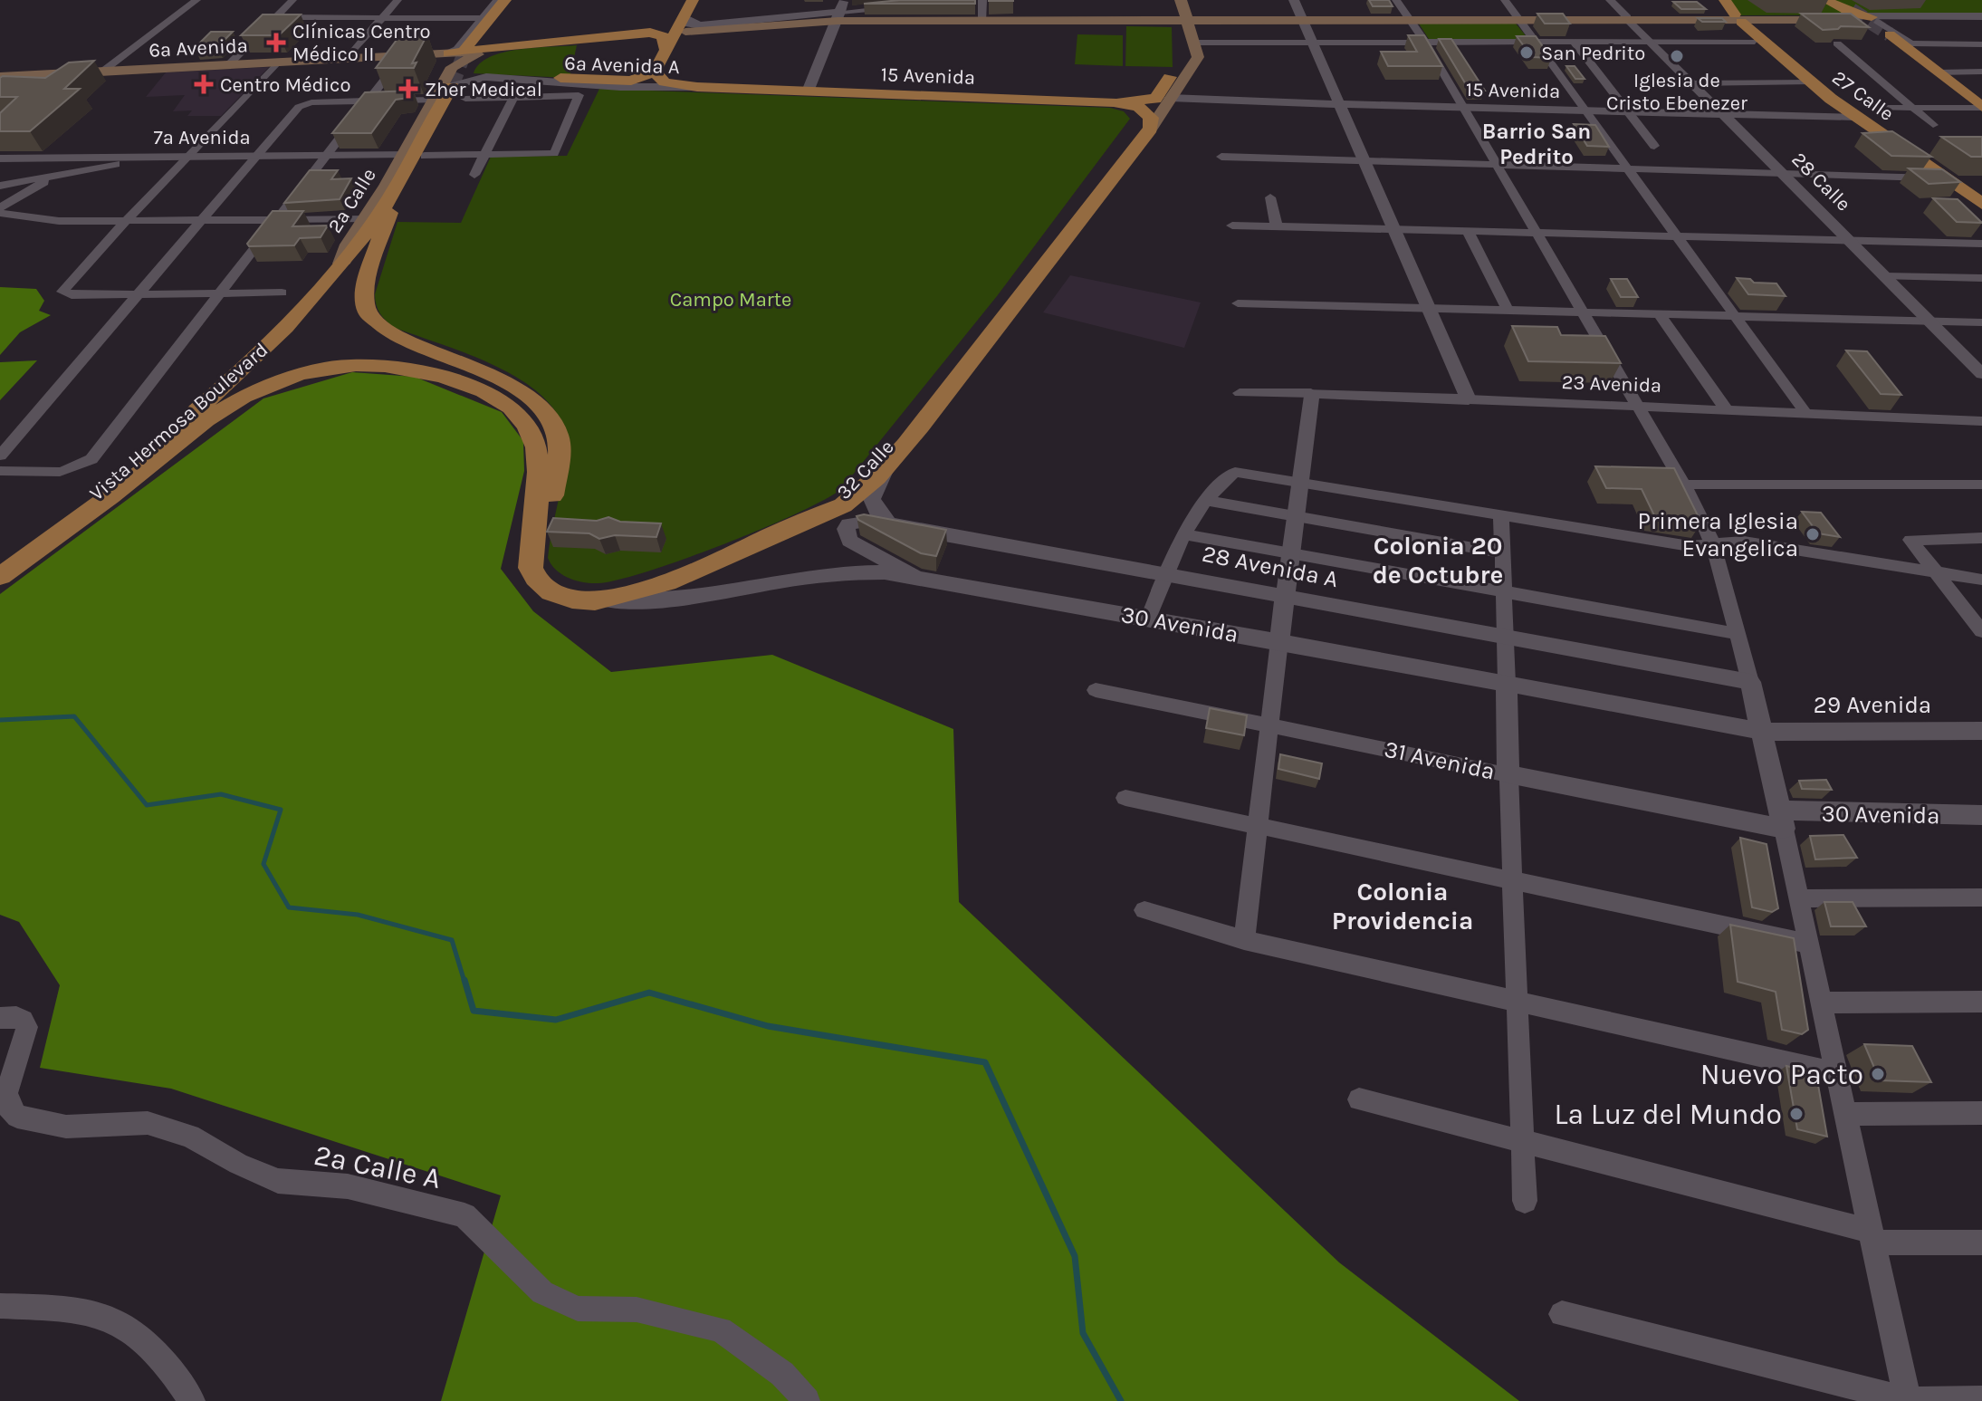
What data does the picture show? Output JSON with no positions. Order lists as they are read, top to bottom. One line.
{"streets":{"main road":["6a Avenida","6a Avenida A","15 Avenida","27 Calle","2a Calle","Vista Hermosa Boulevard","32 Calle"],"street":["7a Avenida","28 Calle","23 Avenida","28 Avenida A","30 Avenida","29 Avenida","31 Avenida","2a Calle A"]},"crossings":[["6a Avenida","2a Calle"],["6a Avenida A","15 Avenida"],["6a Avenida A","7a Avenida"],["6a Avenida A","2a Calle"],["15 Avenida","27 Calle"],["15 Avenida","28 Calle"],["15 Avenida","32 Calle"],["27 Calle","28 Calle"],["7a Avenida","2a Calle"],["2a Calle","Vista Hermosa Boulevard"],["28 Avenida A","30 Avenida"],["30 Avenida","29 Avenida"],["30 Avenida","31 Avenida"]],"districts":["Barrio San Pedrito","Colonia 20 de Octubre","Colonia Providencia"],"parks":["Campo Marte"],"places":{"health":["Clínicas Centro Médico II","Centro Médico","Zher Medical"],"other":["San Pedrito","Iglesia de Cristo Ebenezer","Primera Iglesia Evangelica","Nuevo Pacto","La Luz del Mundo"]}}
